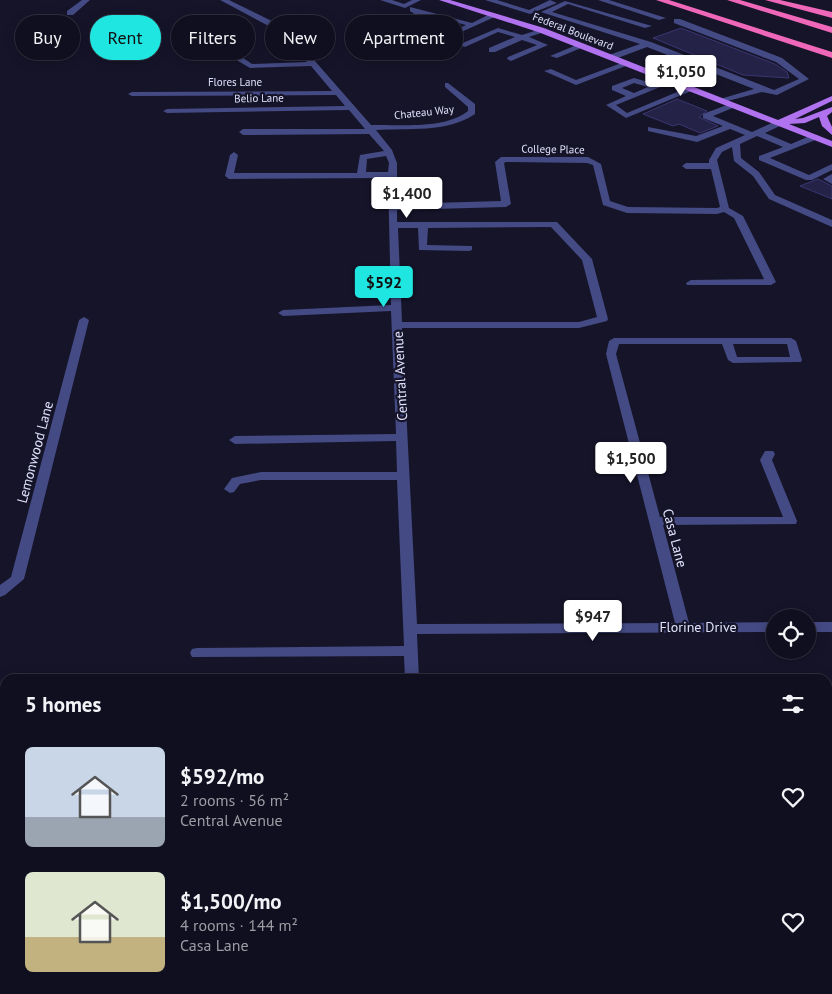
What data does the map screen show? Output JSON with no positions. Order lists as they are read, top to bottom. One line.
{"streets":{"main road":["Federal Boulevard"],"street":["Flores Lane","Belio Lane","Chateau Way","College Place","Central Avenue","Lemonwood Lane","Casa Lane","Florine Drive"]},"crossings":[["Flores Lane","Central Avenue"],["Belio Lane","Central Avenue"],["Chateau Way","Central Avenue"],["College Place","Central Avenue"],["Central Avenue","Florine Drive"],["Casa Lane","Florine Drive"]],"page":{"chip":["Buy","Rent","Filters","New","Apartment"],"price":["$1,050","$1,400","$592","$1,500","$947"],"heading":"5 homes","list":[{"name":"$592/mo","note":"2 rooms · 56 m² · Central Avenue"},{"name":"$1,500/mo","note":"4 rooms · 144 m² · Casa Lane"}]}}
